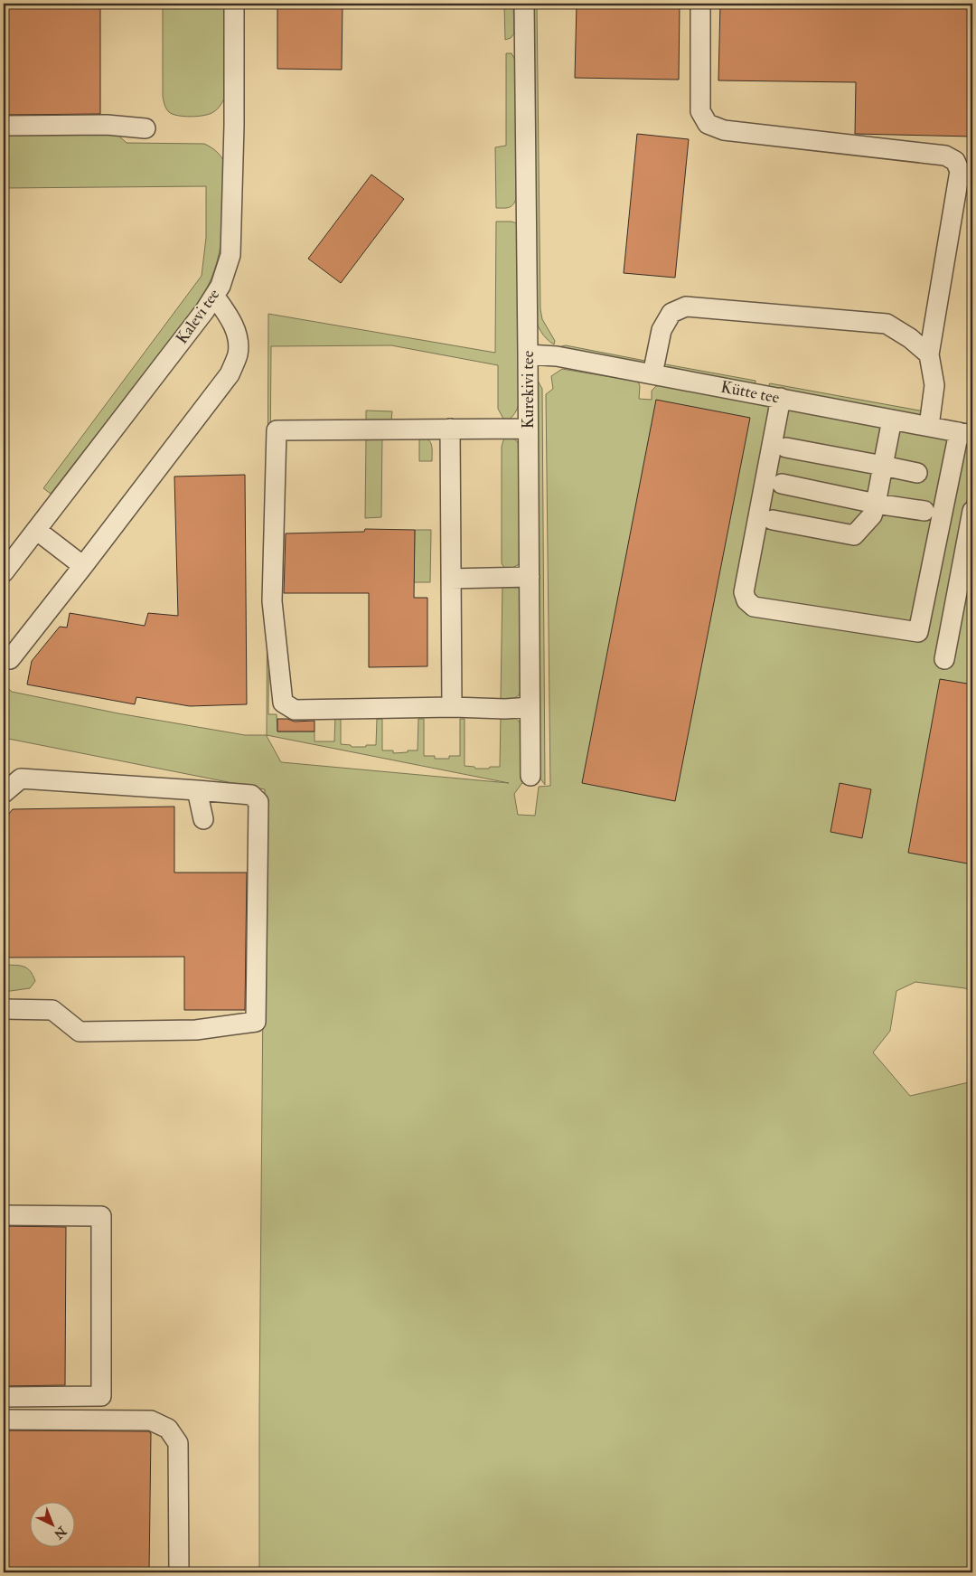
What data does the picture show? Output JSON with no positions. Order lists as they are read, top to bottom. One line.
{"streets":{"street":["Kalevi tee","Kurekivi tee","Kütte tee"]},"crossings":[["Kurekivi tee","Kütte tee"]],"north":"bottom right"}
